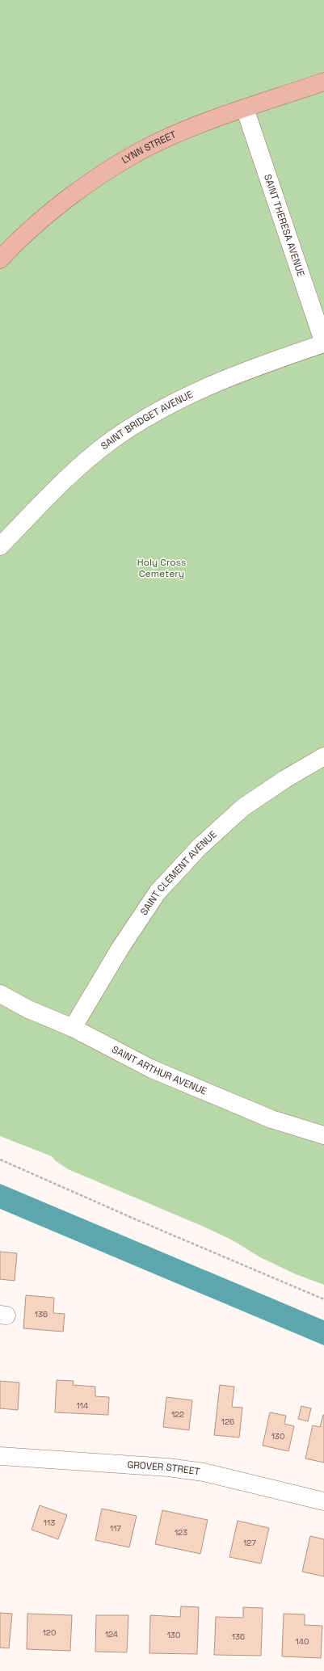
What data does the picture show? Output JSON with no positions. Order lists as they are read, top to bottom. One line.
{"streets":{"main road":["LYNN STREET"],"street":["SAINT THERESA AVENUE","SAINT BRIDGET AVENUE","SAINT CLEMENT AVENUE","SAINT ARTHUR AVENUE","GROVER STREET"]},"crossings":[["LYNN STREET","SAINT THERESA AVENUE"],["SAINT THERESA AVENUE","SAINT BRIDGET AVENUE"],["SAINT CLEMENT AVENUE","SAINT ARTHUR AVENUE"]],"parks":["Holy Cross Cemetery"],"house_numbers":["136","114","122","126","130","113","117","123","127","120","124","130","136","140"]}
